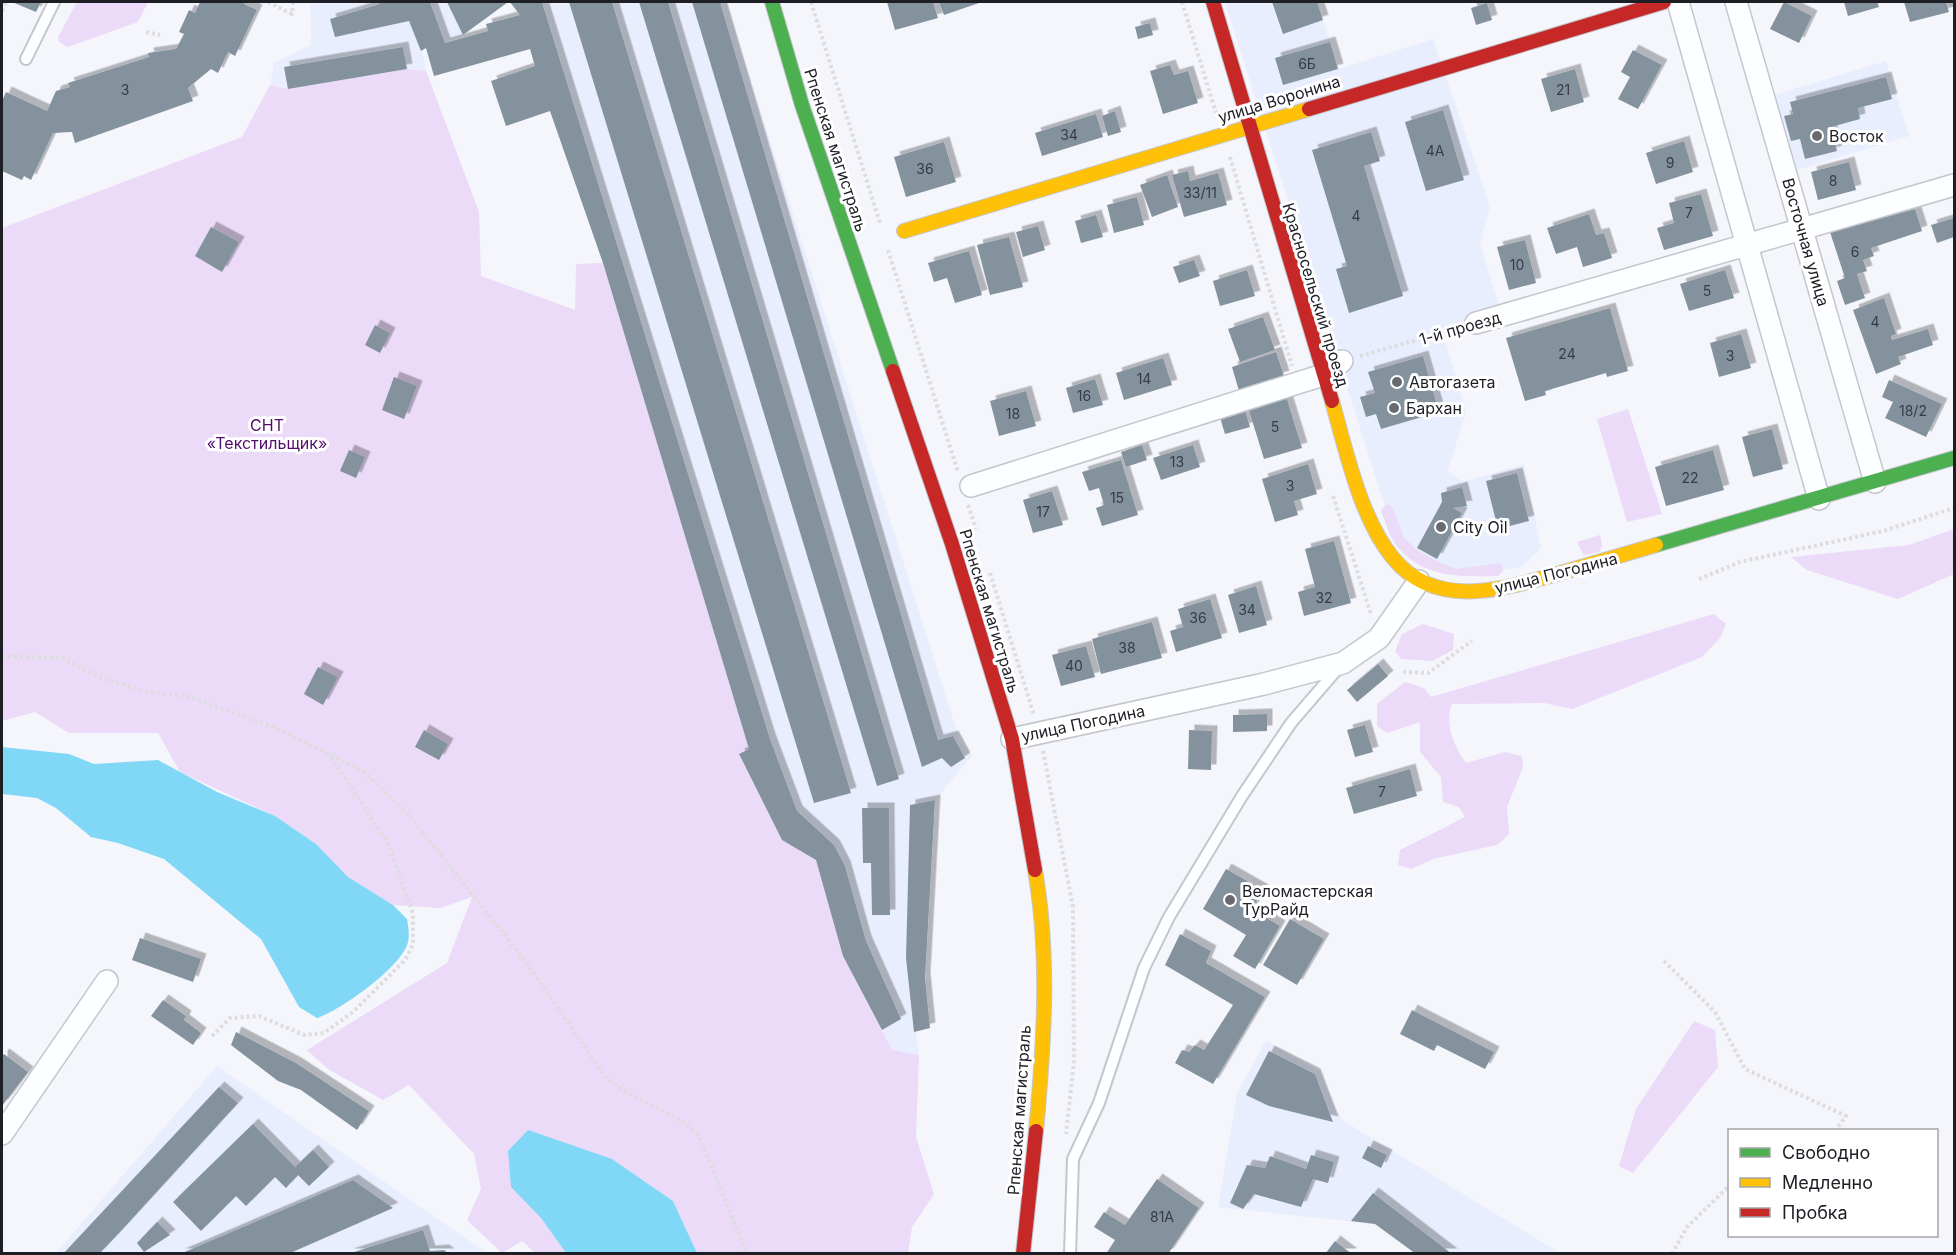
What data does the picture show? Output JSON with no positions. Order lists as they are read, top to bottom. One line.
{"streets":{"street":["улица Воронина","Рпенская магистраль","Восточная улица","Красносельский проезд","1-й проезд","улица Погодина"]},"crossings":[["улица Воронина","Красносельский проезд"],["Рпенская магистраль","улица Погодина"],["Восточная улица","1-й проезд"],["Восточная улица","улица Погодина"],["Красносельский проезд","улица Погодина"]],"parks":["СНТ «Текстильщик»"],"places":["Восток","Автогазета","Бархан","City Oil","Веломастерская ТурРайд"],"house_numbers":["6Б","3","21","34","4А","9","36","8","33/11","7","4","6","10","5","4","24","3","14","16","18/2","18","5","13","22","3","15","17","32","34","36","38","40","7","81А"],"legend":["Свободно","Медленно","Пробка"]}
